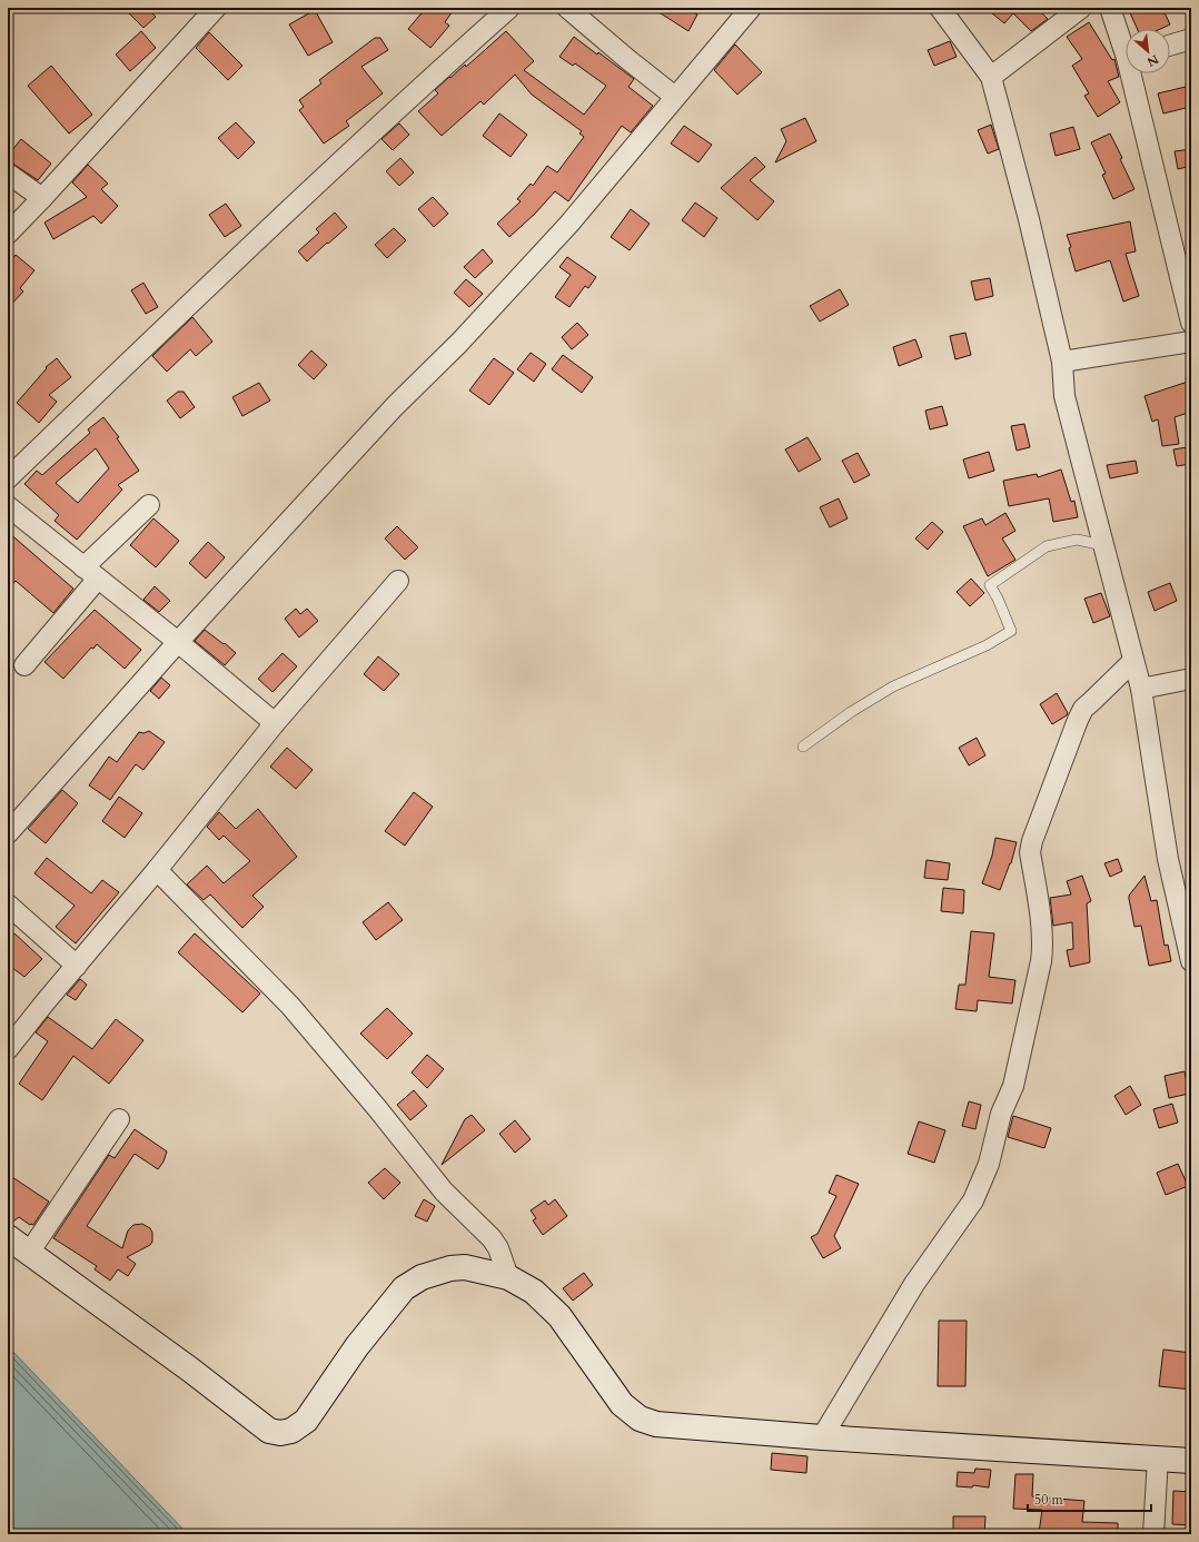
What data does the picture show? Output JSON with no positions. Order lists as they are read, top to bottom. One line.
{"scale_bar":"50 m","north":"bottom right"}
